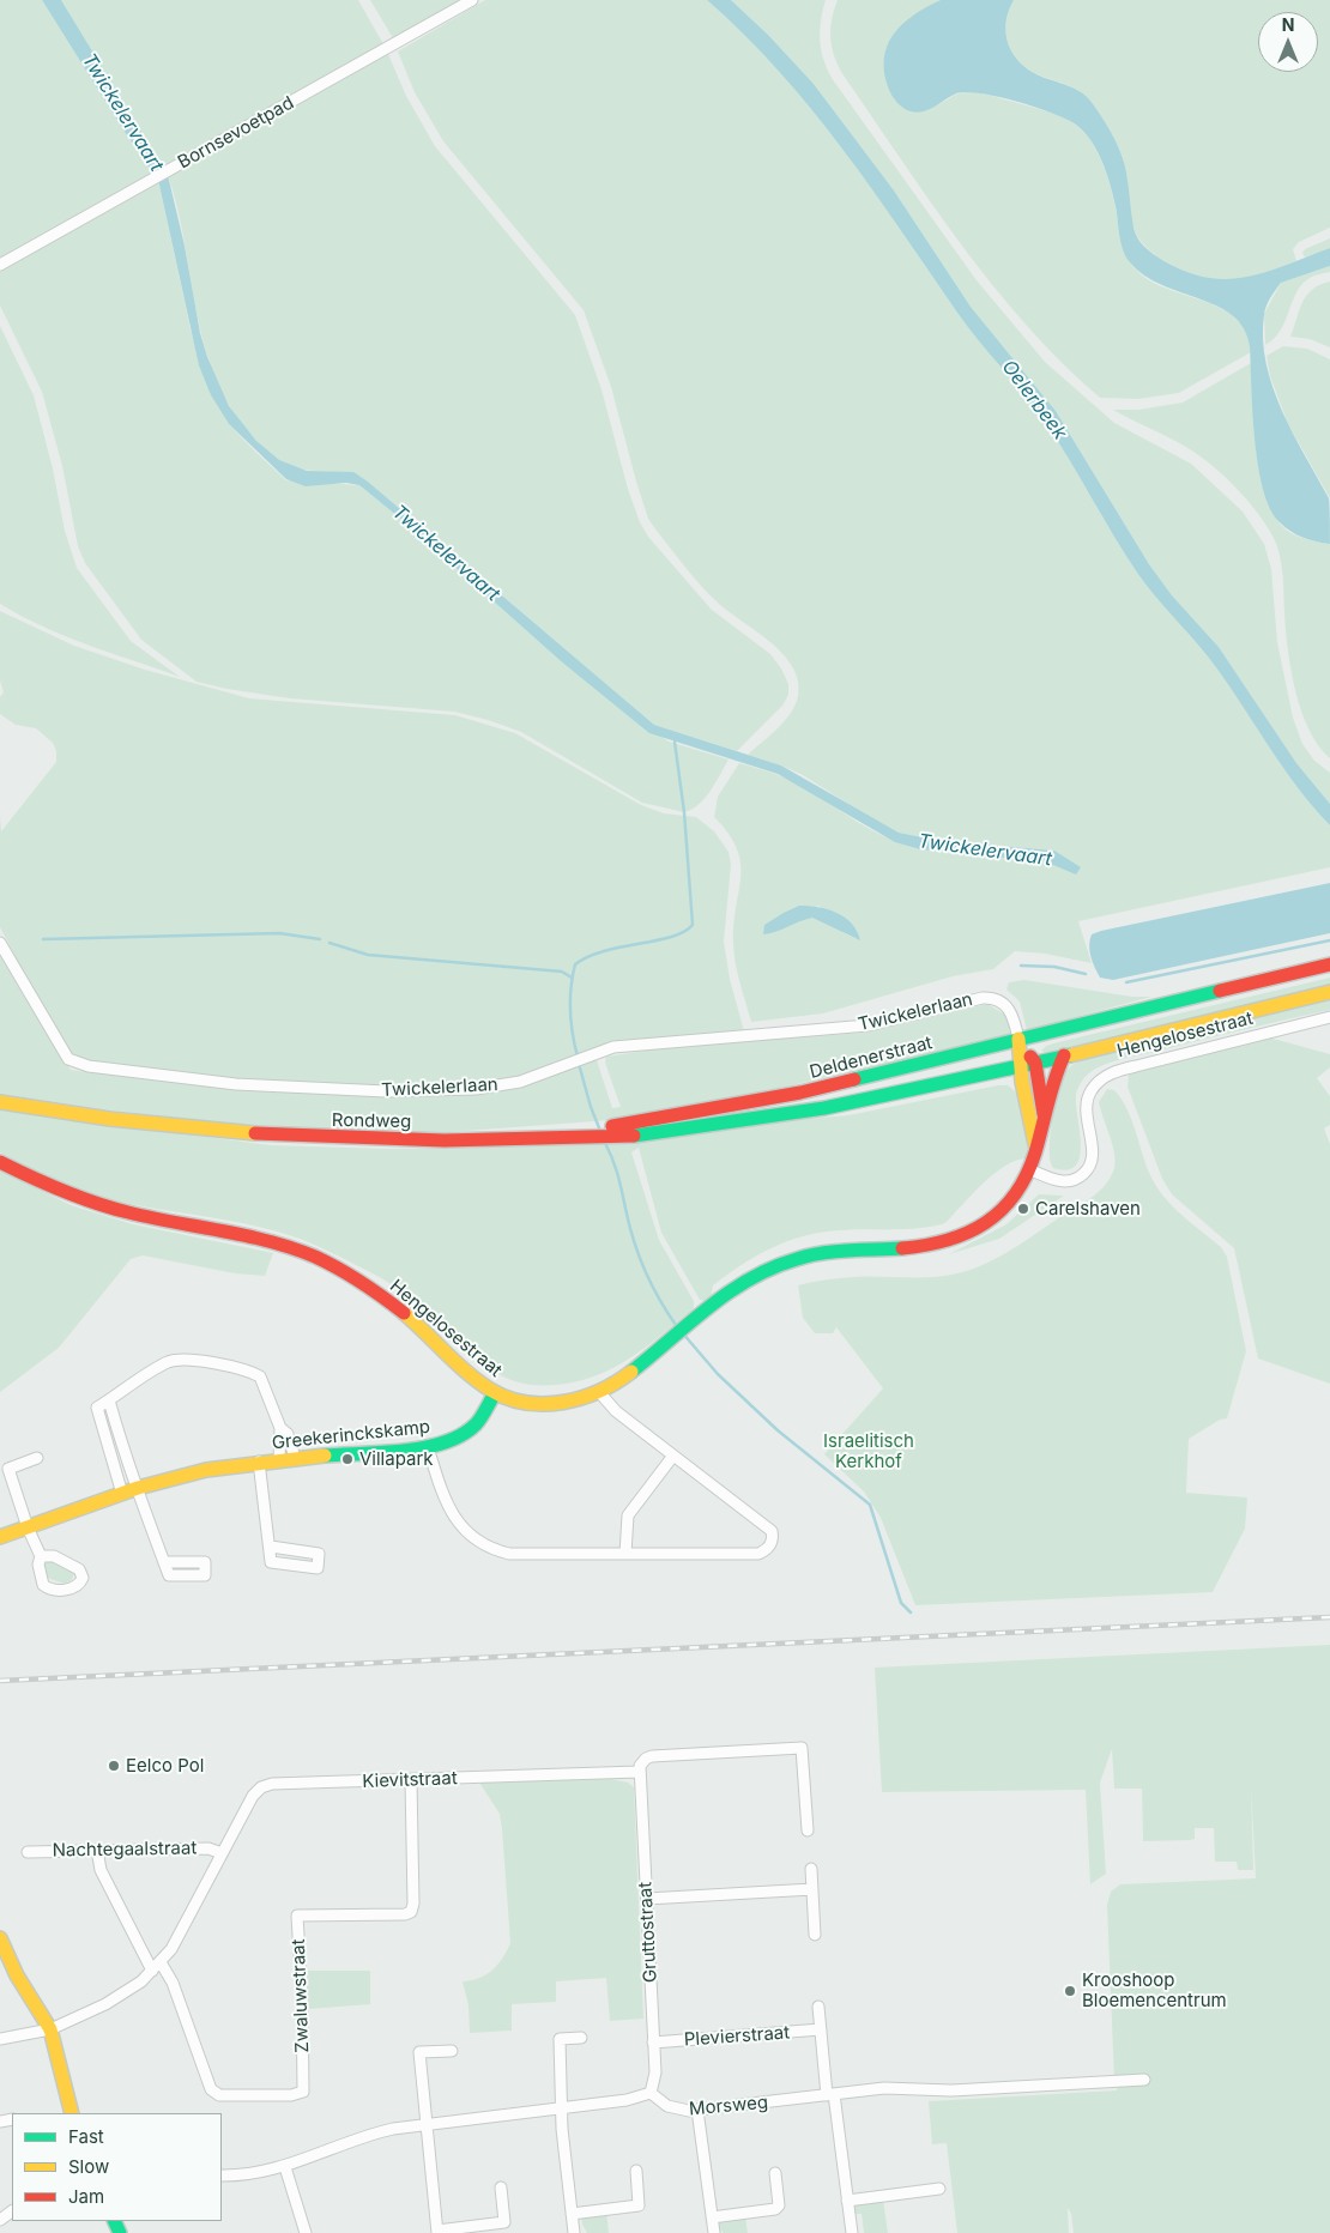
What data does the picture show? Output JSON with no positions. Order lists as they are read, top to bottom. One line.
{"streets":{"main road":["Hengelosestraat","Deldenerstraat","Rondweg","Greekerinckskamp"],"street":["Bornsevoetpad","Twickelerlaan","Kievitstraat","Nachtegaalstraat","Gruttostraat","Zwaluwstraat","Plevierstraat","Morsweg"]},"crossings":[["Twickelerlaan","Hengelosestraat"],["Twickelerlaan","Deldenerstraat"],["Hengelosestraat","Deldenerstraat"],["Hengelosestraat","Greekerinckskamp"],["Deldenerstraat","Rondweg"],["Kievitstraat","Nachtegaalstraat"],["Kievitstraat","Gruttostraat"],["Kievitstraat","Zwaluwstraat"],["Gruttostraat","Plevierstraat"],["Gruttostraat","Morsweg"]],"water":["Twickelervaart","Oelerbeek"],"parks":["Israelitisch Kerkhof"],"places":["Carelshaven","Villapark","Eelco Pol","Krooshoop Bloemencentrum"],"legend":["Fast","Slow","Jam"],"north":"top"}
